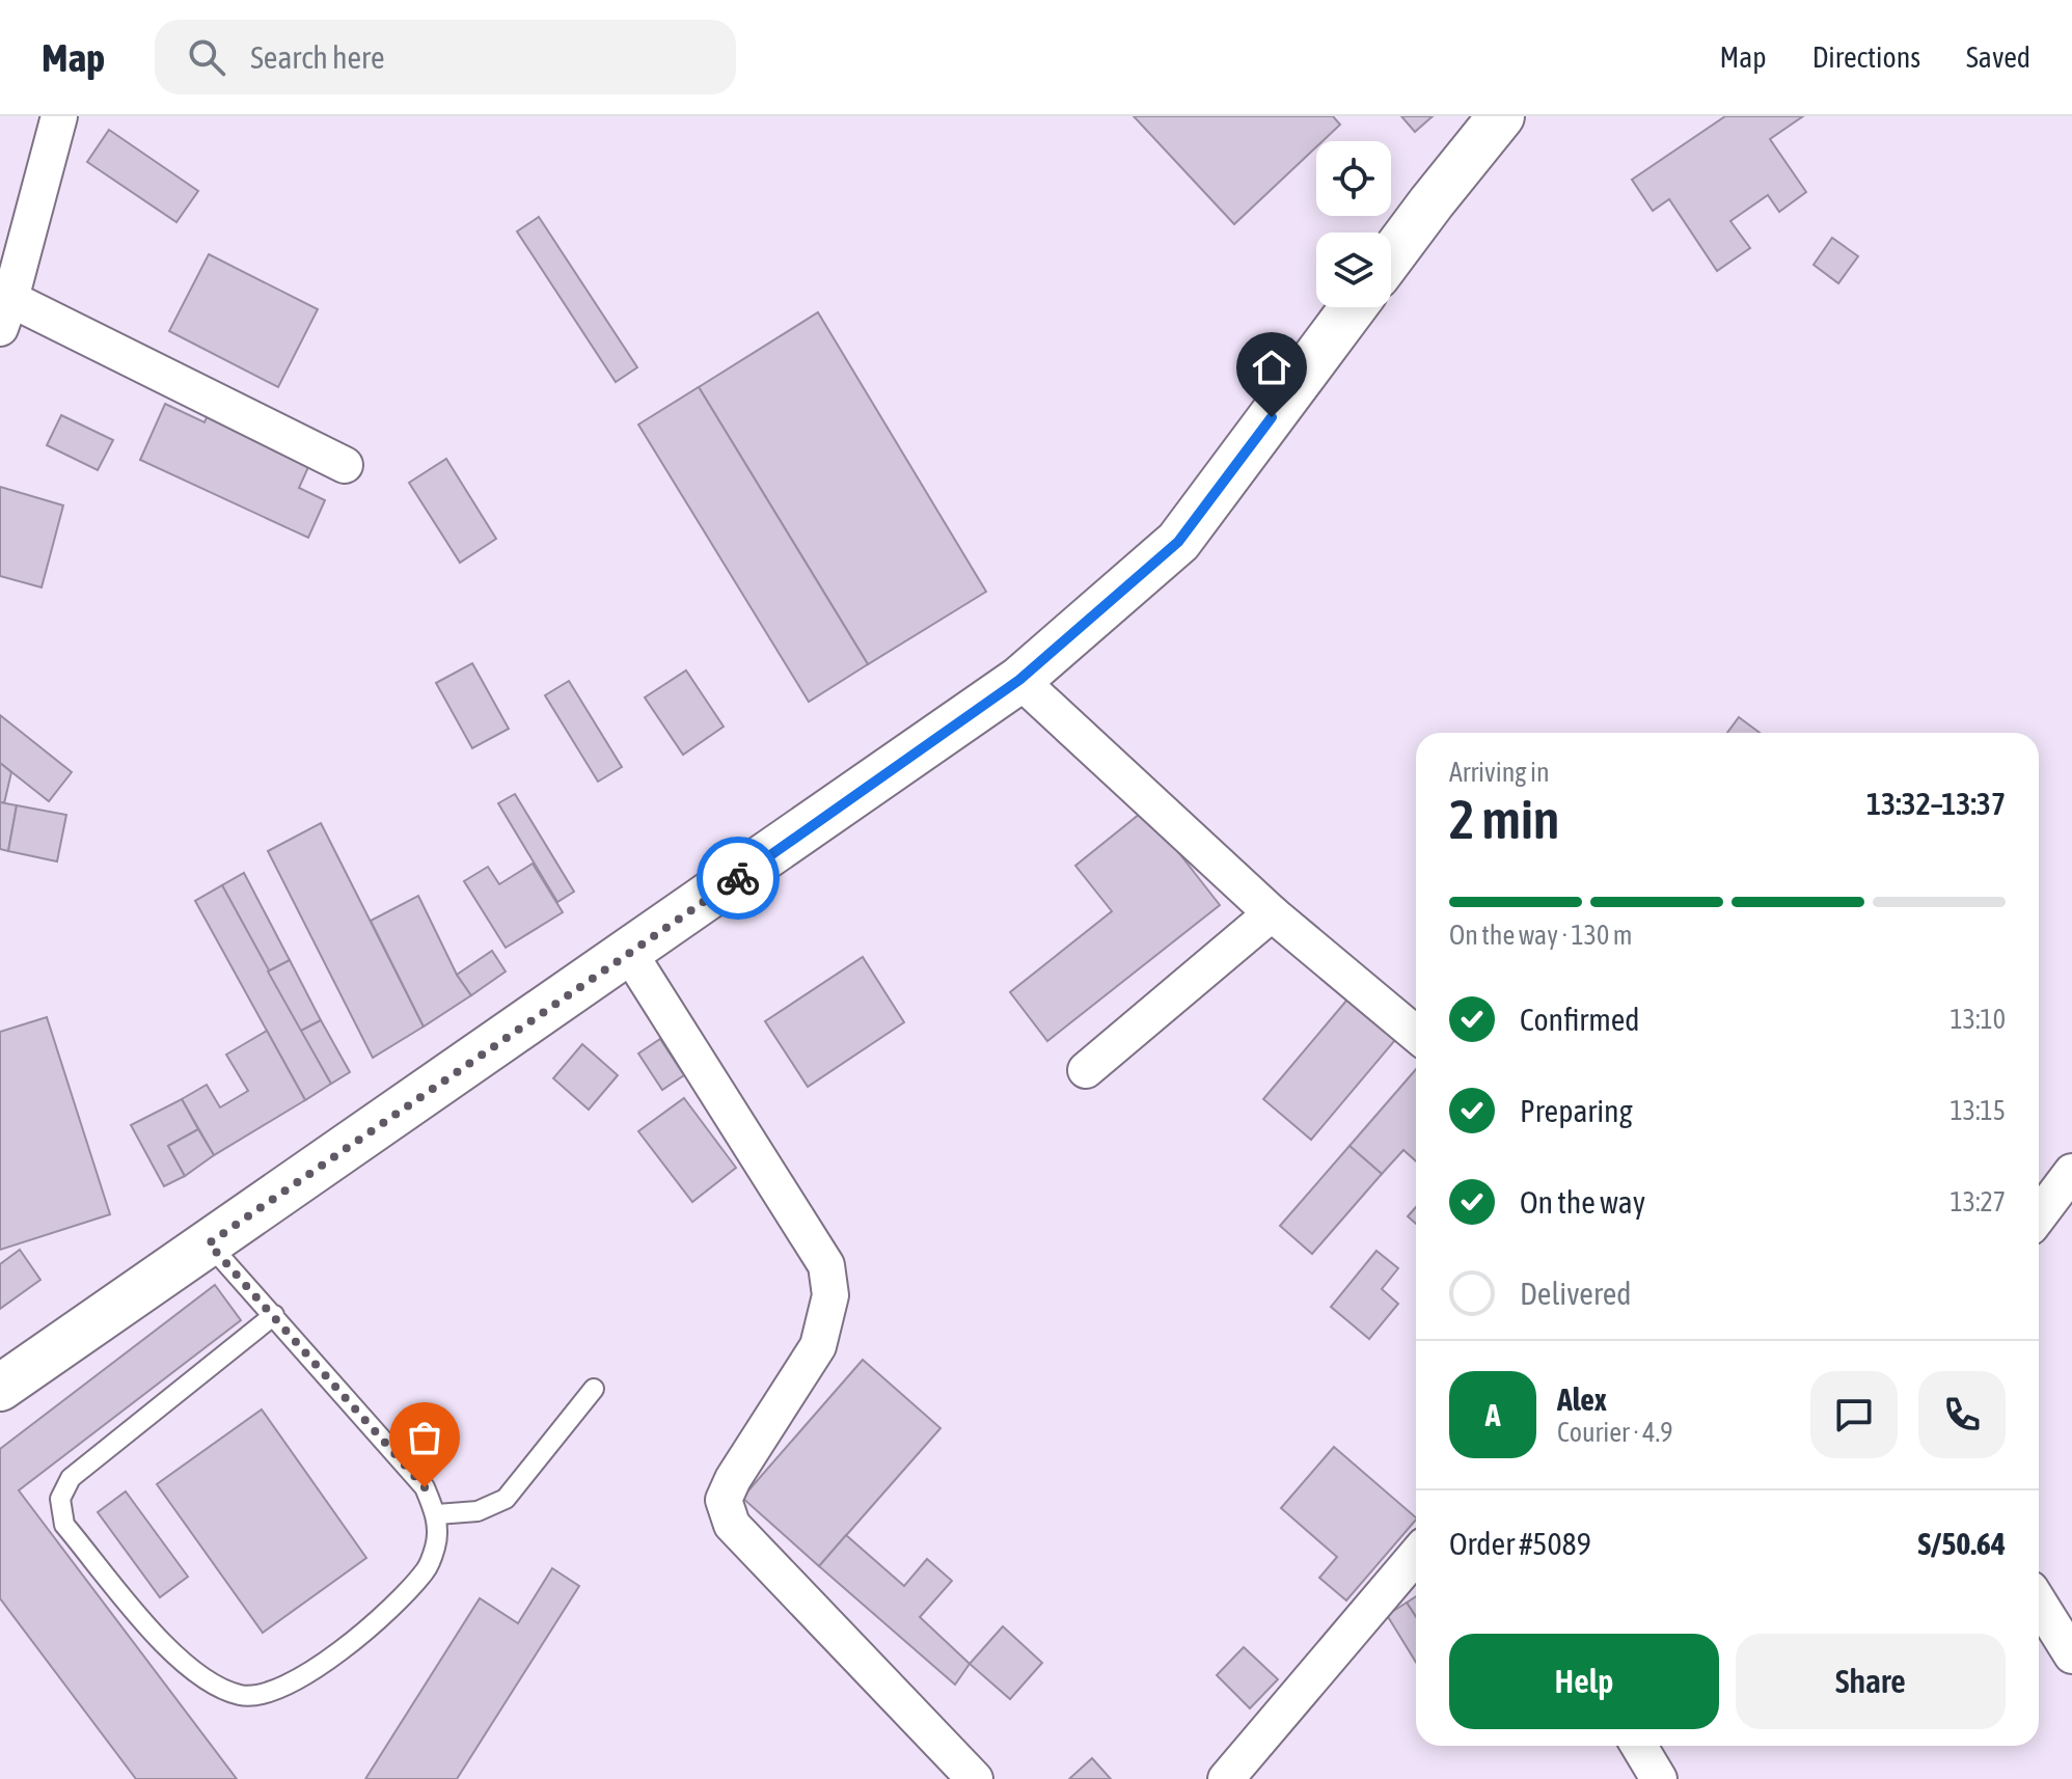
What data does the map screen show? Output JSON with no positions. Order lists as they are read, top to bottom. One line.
{"page":{"header":"Map","search":"Search here","nav":["Map","Directions","Saved"],"heading":["2 min","Arriving in","13:32–13:37"],"panel":["Alex","Courier · 4.9","Order #5089","S/50.64"],"bar":"On the way · 130 m","list":[["Confirmed","13:10"],["Preparing","13:15"],["On the way","13:27"],"Delivered"],"round":"A","buttons":["Help","Share"]}}
